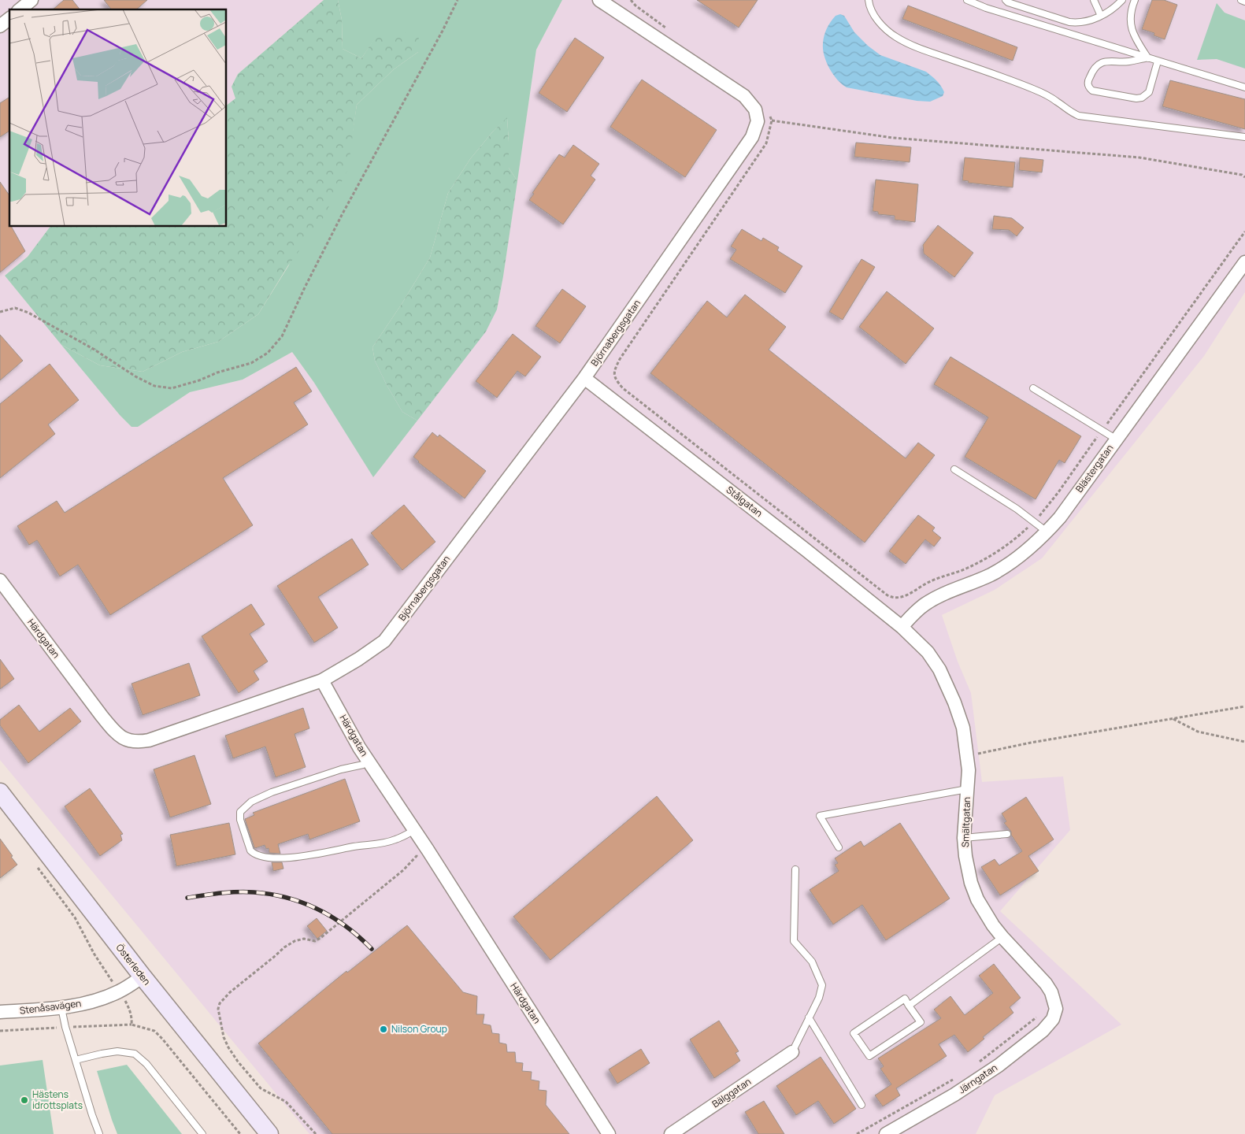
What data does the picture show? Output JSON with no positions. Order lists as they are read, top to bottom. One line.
{"streets":{"main road":["Österleden"],"street":["Björnabergsgatan","Blästergatan","Stålgatan","Härdgatan","Smältgatan","Stenåsavägen","Järngatan","Bälggatan"]},"crossings":[["Björnabergsgatan","Stålgatan"],["Björnabergsgatan","Härdgatan"],["Blästergatan","Stålgatan"],["Blästergatan","Smältgatan"],["Stålgatan","Smältgatan"],["Smältgatan","Järngatan"],["Österleden","Stenåsavägen"]],"places":["Nilson Group","Hästens idrottsplats"]}
